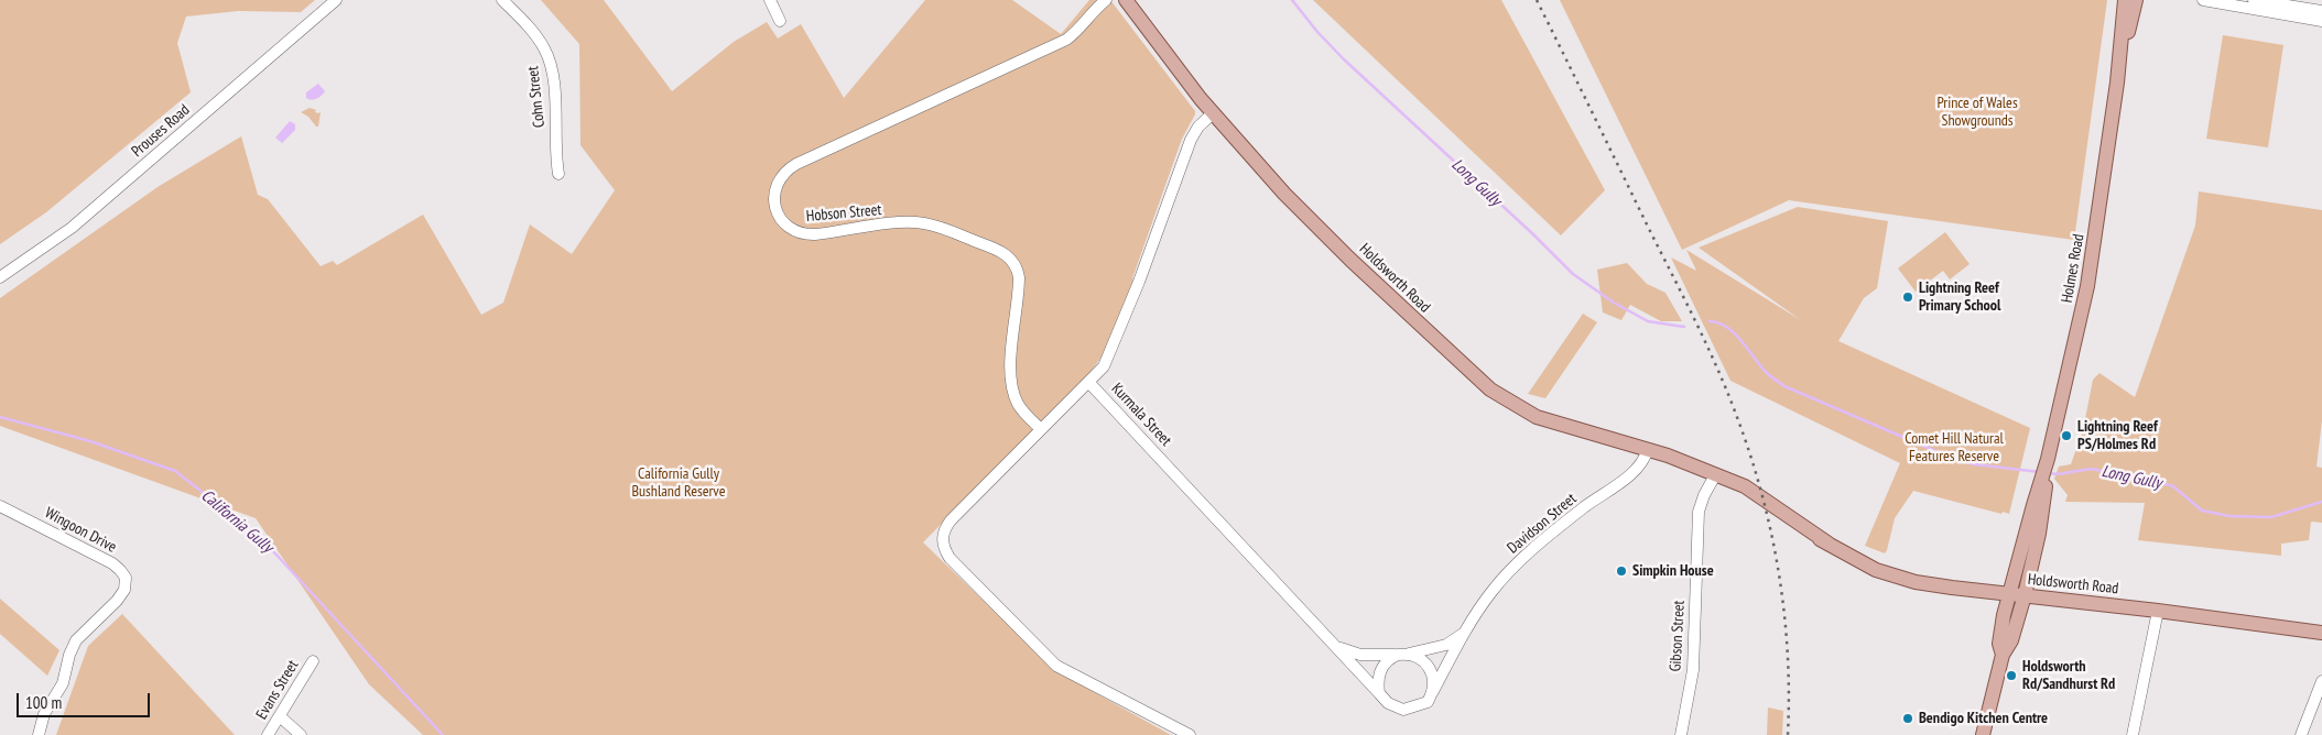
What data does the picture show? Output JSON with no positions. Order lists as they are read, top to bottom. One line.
{"streets":{"main road":["Holmes Road","Holdsworth Road"],"street":["Cohn Street","Prouses Road","Hobson Street","Kurmala Street","Davidson Street","Wingoon Drive","Gibson Street","Evans Street"]},"crossings":[["Holmes Road","Holdsworth Road"],["Holdsworth Road","Kurmala Street"],["Holdsworth Road","Davidson Street"],["Holdsworth Road","Gibson Street"],["Kurmala Street","Davidson Street"]],"water":["Long Gully","California Gully"],"parks":["Prince of Wales Showgrounds","Comet Hill Natural Features Reserve","California Gully Bushland Reserve"],"places":["Lightning Reef Primary School","Lightning Reef PS/Holmes Rd","Simpkin House","Holdsworth Rd/Sandhurst Rd","Bendigo Kitchen Centre"],"scale_bar":"100 m"}
